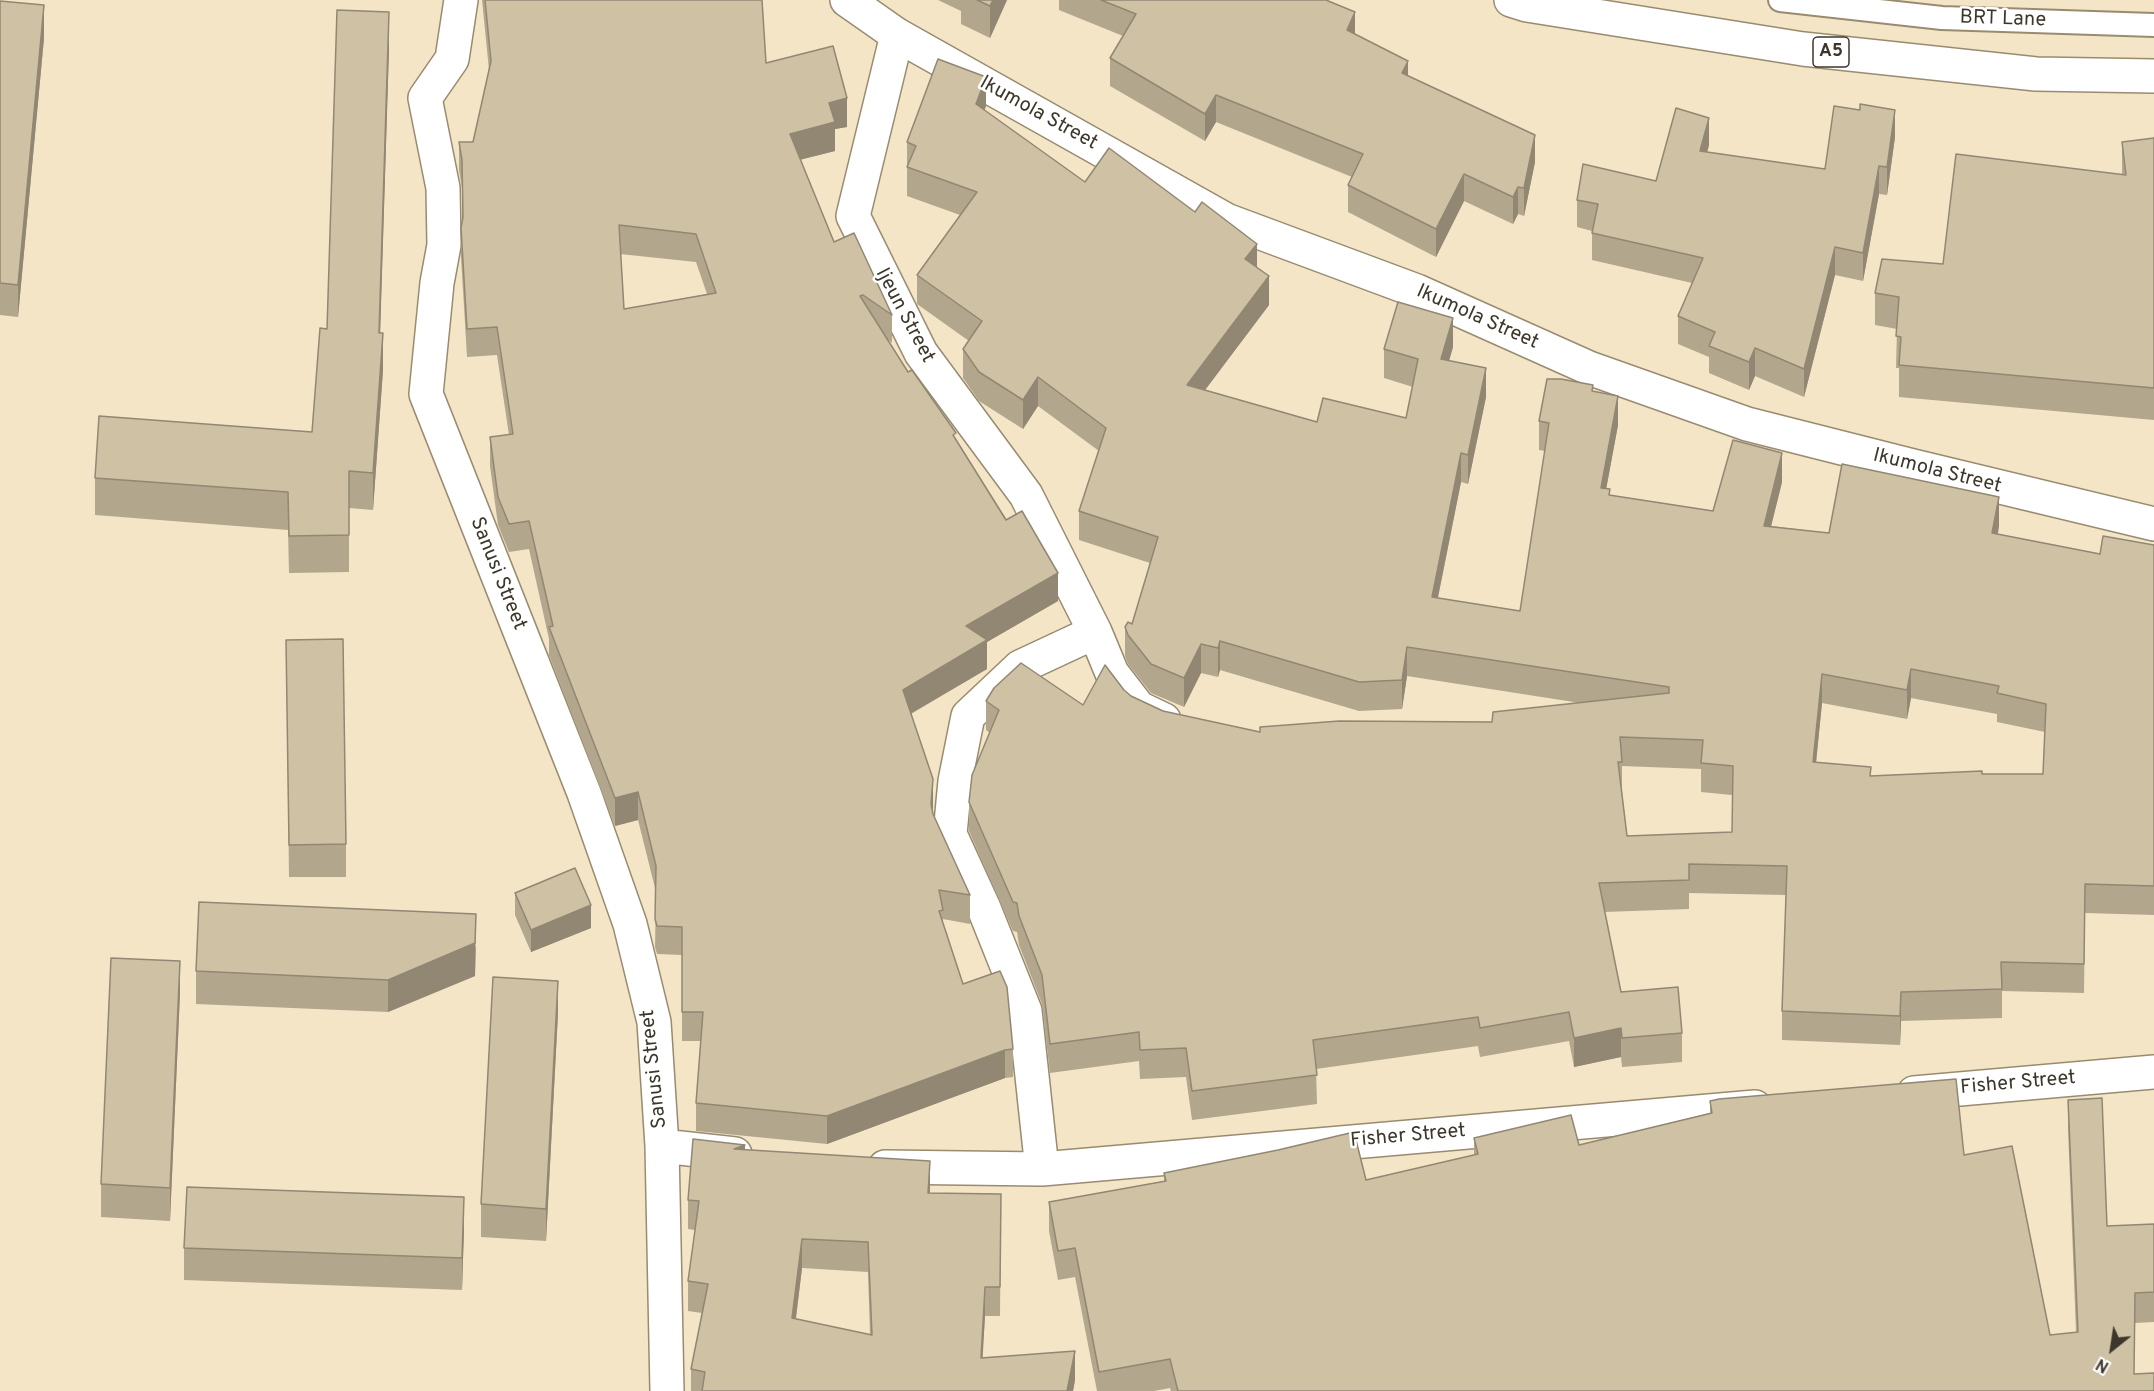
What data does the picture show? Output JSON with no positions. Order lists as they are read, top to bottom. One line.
{"streets":{"main road":["A5","Ikumola Street","Ijeun Street","Sanusi Street","Fisher Street"],"lane":["BRT Lane"]},"crossings":[["Ikumola Street","Ijeun Street"]],"north":"bottom left"}
